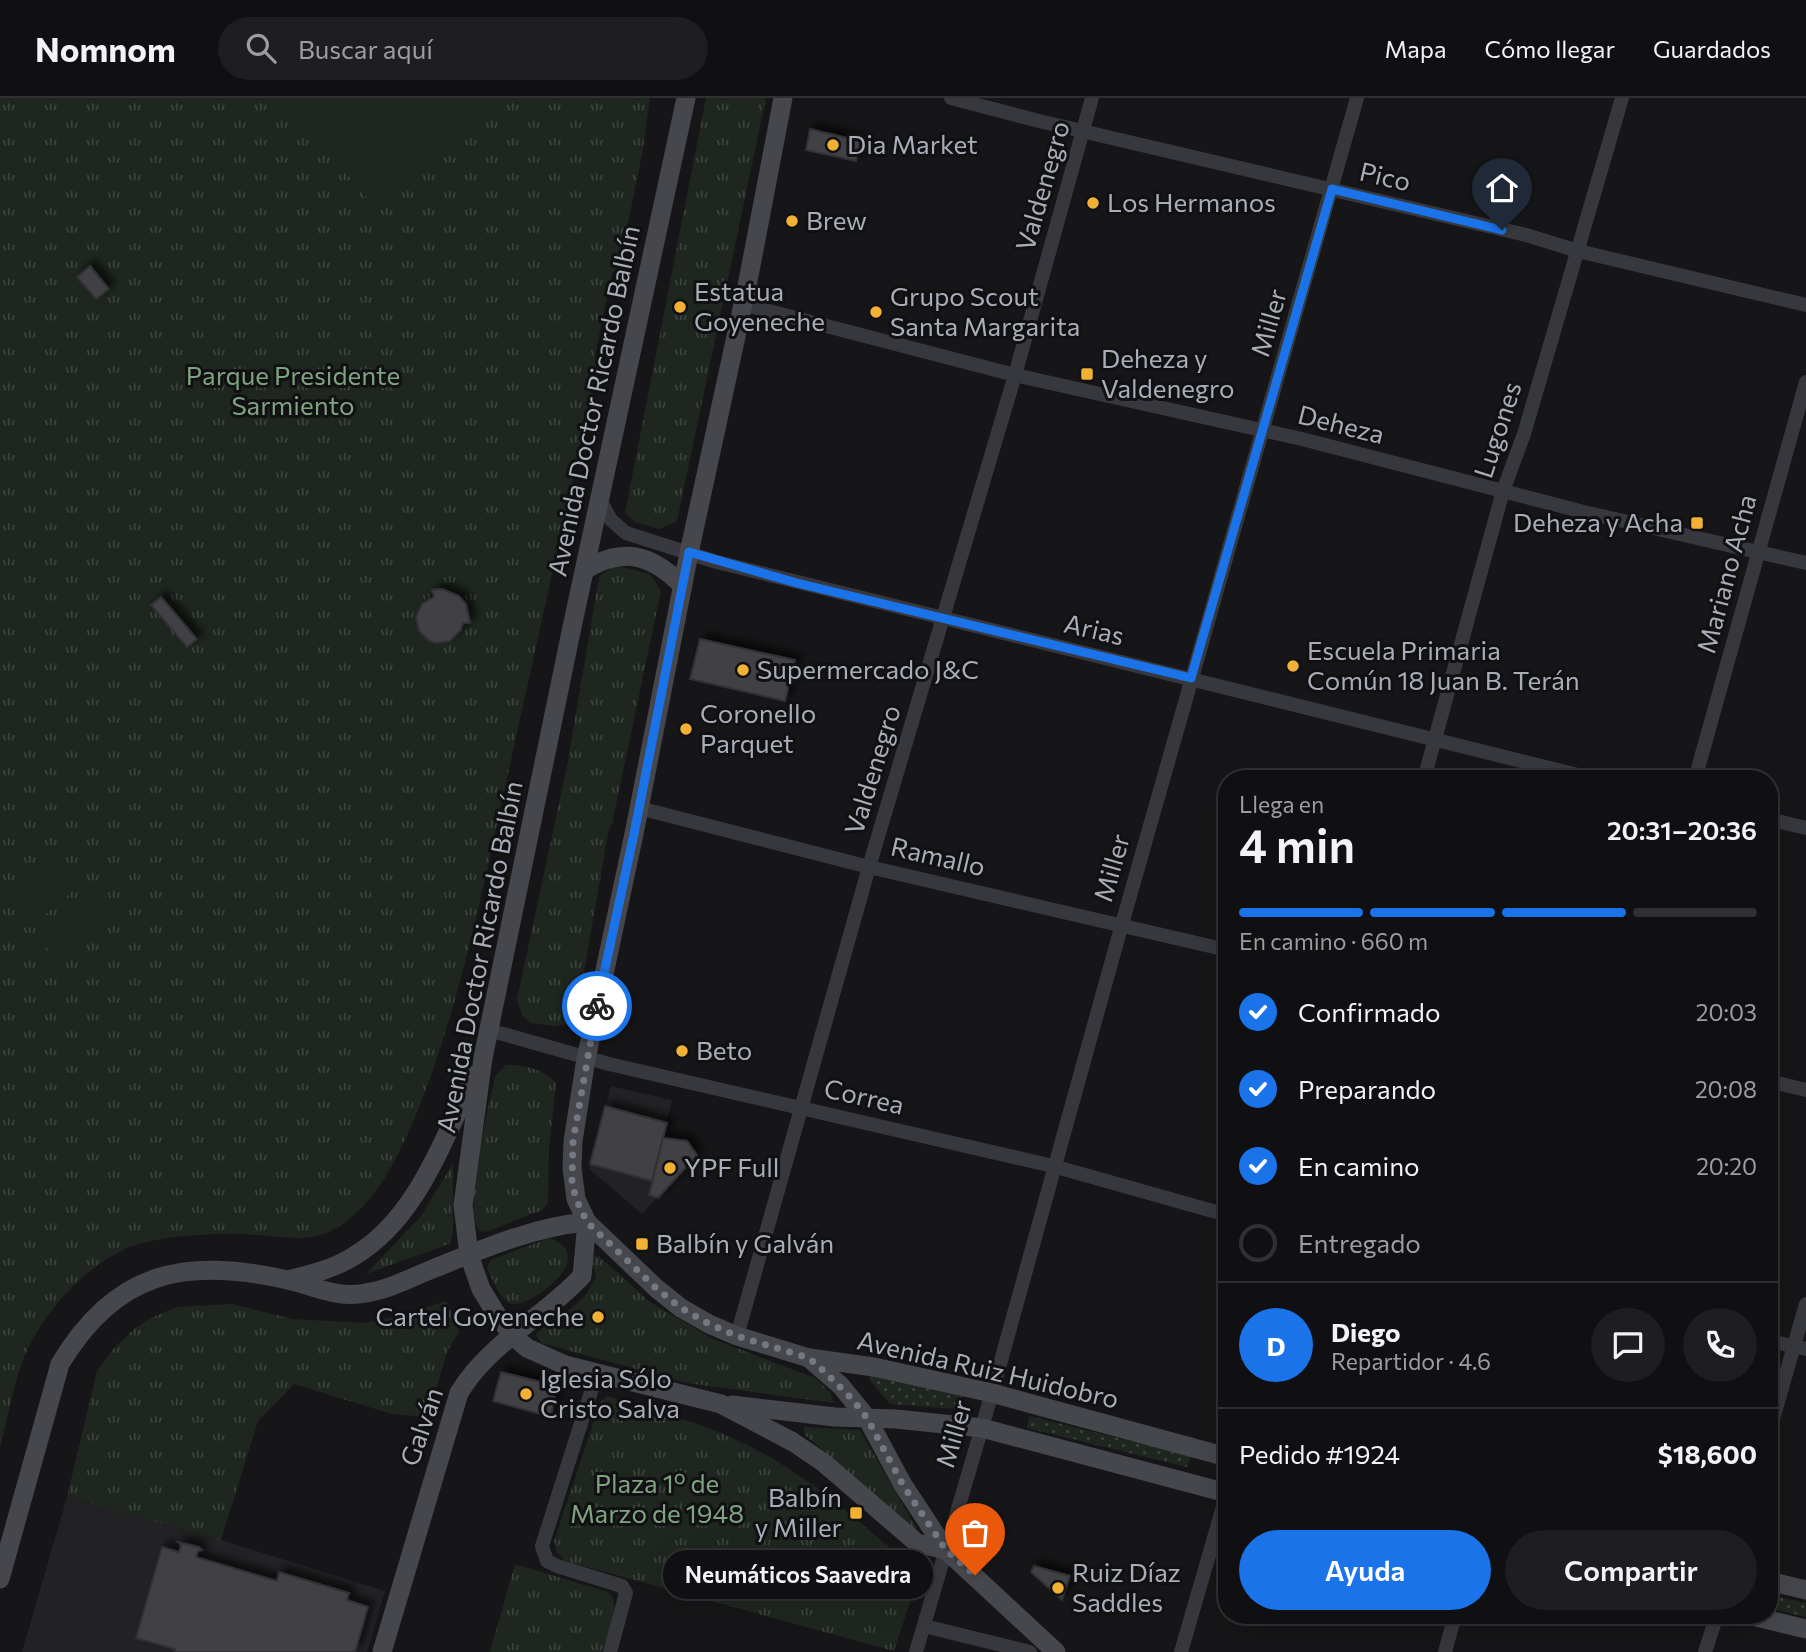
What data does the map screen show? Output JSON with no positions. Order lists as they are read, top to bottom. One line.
{"streets":{"main road":["Avenida Doctor Ricardo Balbín","Avenida Ruiz Huidobro","Galván"],"street":["Pico","Valdenegro","Miller","Deheza","Lugones","Mariano Acha","Arias","Ramallo","Correa"]},"crossings":[["Pico","Valdenegro"],["Pico","Miller"],["Pico","Lugones"],["Valdenegro","Deheza"],["Valdenegro","Arias"],["Valdenegro","Ramallo"],["Valdenegro","Correa"],["Valdenegro","Avenida Ruiz Huidobro"],["Miller","Avenida Doctor Ricardo Balbín"],["Miller","Deheza"],["Miller","Arias"],["Miller","Ramallo"],["Miller","Correa"],["Miller","Avenida Ruiz Huidobro"],["Avenida Doctor Ricardo Balbín","Arias"],["Avenida Doctor Ricardo Balbín","Correa"],["Avenida Doctor Ricardo Balbín","Avenida Ruiz Huidobro"],["Avenida Doctor Ricardo Balbín","Galván"],["Deheza","Lugones"],["Deheza","Mariano Acha"],["Lugones","Arias"]],"parks":["Parque Presidente Sarmiento","Plaza 1º de Marzo de 1948"],"places":{"other":["Dia Market","Los Hermanos","Brew","Estatua Goyeneche","Grupo Scout Santa Margarita","Escuela Primaria Común 18 Juan B. Terán","Supermercado J&C","Coronello Parquet","Beto","YPF Full","Cartel Goyeneche","Iglesia Sólo Cristo Salva","Neumáticos Saavedra","Ruiz Díaz Saddles"],"transit":["Deheza y Valdenegro","Deheza y Acha","Balbín y Galván","Balbín y Miller"]},"page":{"header":"Nomnom","search":"Buscar aquí","nav":["Mapa","Cómo llegar","Guardados"],"heading":["4 min","Llega en","20:31–20:36"],"panel":["Diego","Repartidor · 4.6","Pedido #1924","$18,600"],"bar":"En camino · 660 m","list":[["Confirmado","20:03"],["Preparando","20:08"],["En camino","20:20"],"Entregado"],"round":"D","buttons":["Ayuda","Compartir"],"bubble":"Neumáticos Saavedra"}}
